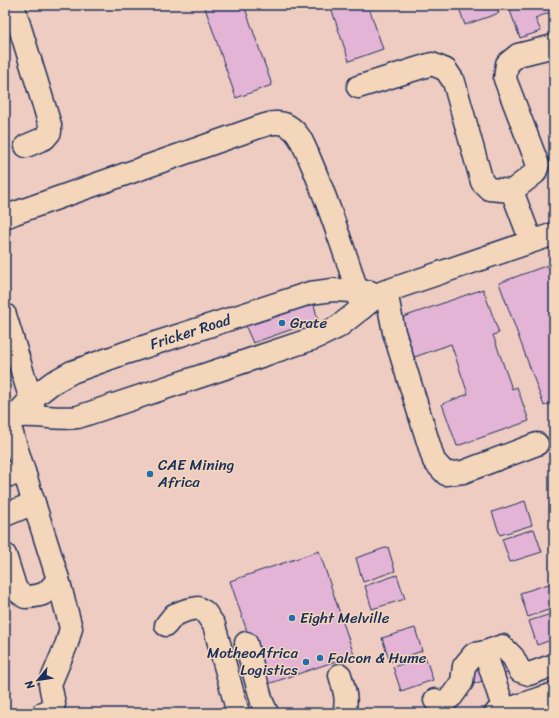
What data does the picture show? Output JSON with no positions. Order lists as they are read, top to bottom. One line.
{"streets":{"street":["Fricker Road"]},"places":["Grate","CAE Mining Africa","Eight Melville","Falcon & Hume","MotheoAfrica Logistics"],"north":"bottom left"}
